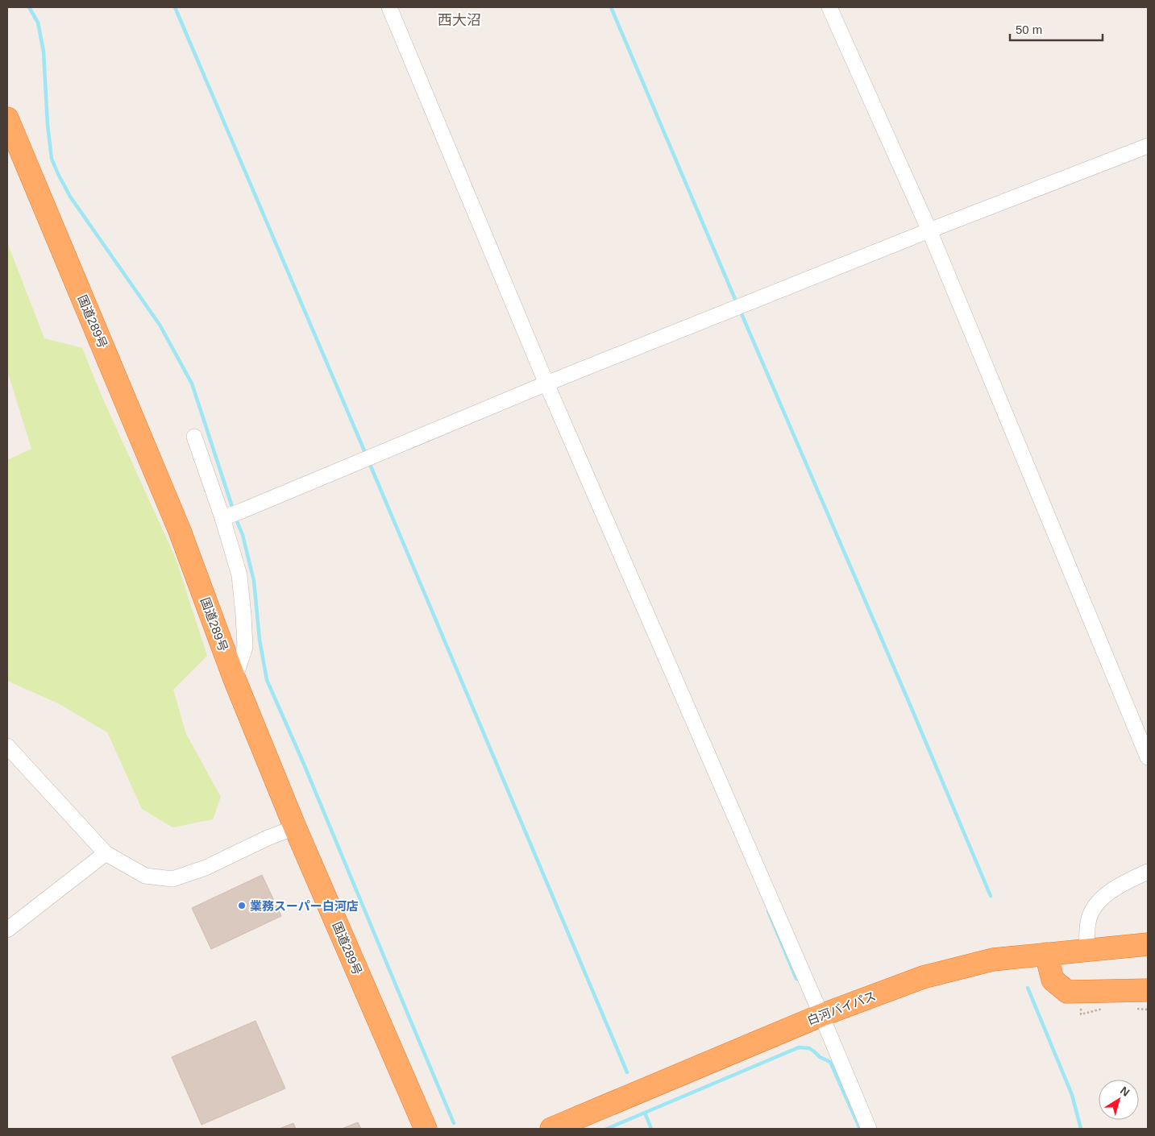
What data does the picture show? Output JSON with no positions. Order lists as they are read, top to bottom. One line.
{"streets":{"highway":["国道289号","白河バイパス"]},"districts":["西大沼"],"places":["業務スーパー白河店"],"scale_bar":"50 m","north":"top right"}
